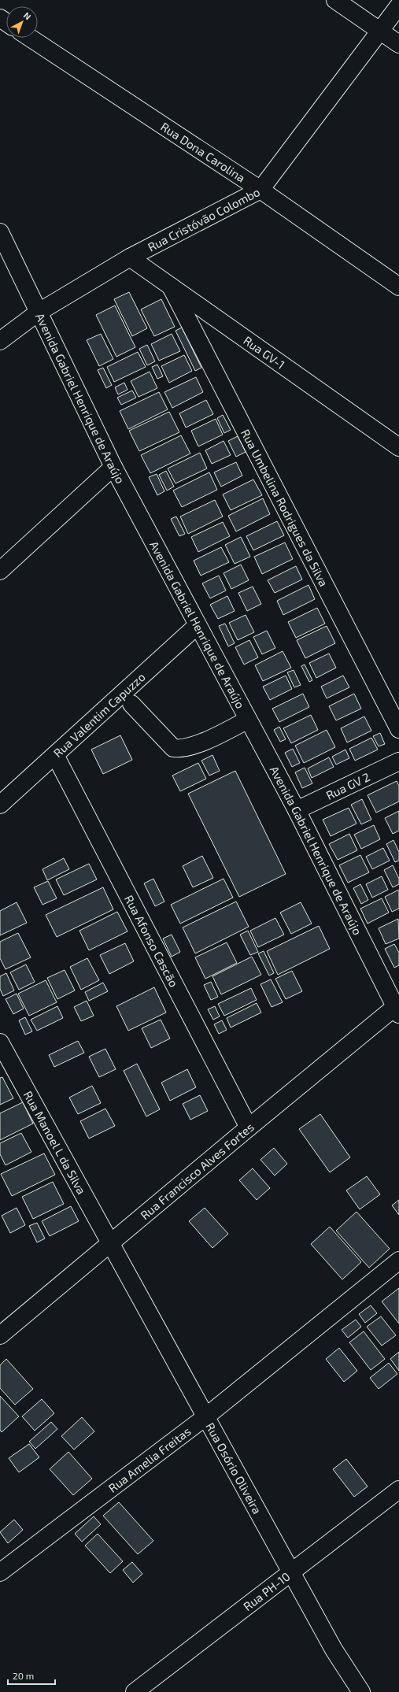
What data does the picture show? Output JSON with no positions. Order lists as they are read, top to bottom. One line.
{"streets":{"street":["Rua Dona Carolina","Rua Cristóvão Colombo","Rua GV-1","Avenida Gabriel Henrique de Araújo","Rua Umbelina Rodrigues da Silva","Rua Valentim Capuzzo","Rua GV 2","Rua Afonso Cascão","Rua Manoel L da Silva","Rua Francisco Alves Fortes","Rua Amelia Freitas","Rua Osório Oliveira","Rua PH-10"]},"crossings":[["Rua Dona Carolina","Rua Cristóvão Colombo"],["Rua Cristóvão Colombo","Rua GV-1"],["Rua Cristóvão Colombo","Avenida Gabriel Henrique de Araújo"],["Rua GV-1","Rua Umbelina Rodrigues da Silva"],["Avenida Gabriel Henrique de Araújo","Rua Valentim Capuzzo"],["Avenida Gabriel Henrique de Araújo","Rua GV 2"],["Avenida Gabriel Henrique de Araújo","Rua Francisco Alves Fortes"],["Rua Valentim Capuzzo","Rua Afonso Cascão"],["Rua Afonso Cascão","Rua Francisco Alves Fortes"],["Rua Manoel L da Silva","Rua Francisco Alves Fortes"],["Rua Manoel L da Silva","Rua Osório Oliveira"],["Rua Francisco Alves Fortes","Rua Osório Oliveira"],["Rua Amelia Freitas","Rua Osório Oliveira"],["Rua Osório Oliveira","Rua PH-10"]],"scale_bar":"20 m","north":"top right"}
